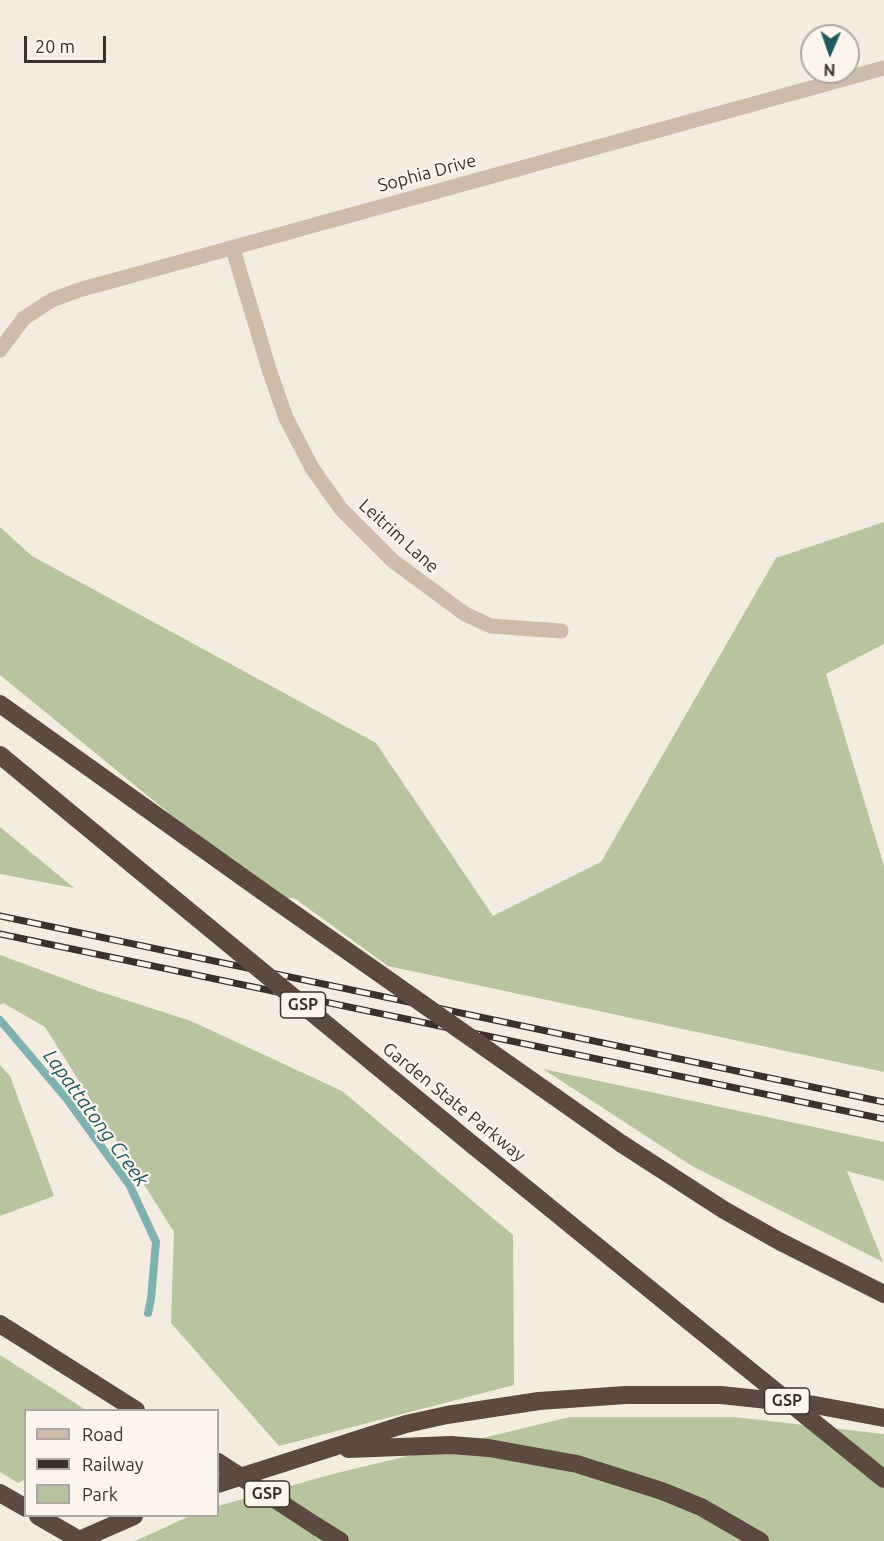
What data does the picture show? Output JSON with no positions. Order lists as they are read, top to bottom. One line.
{"streets":{"highway":["GSP","Garden State Parkway"],"street":["Sophia Drive","Leitrim Lane"]},"crossings":[["Sophia Drive","Leitrim Lane"]],"water":["Lapattatong Creek"],"legend":["Road","Railway","Park"],"scale_bar":"20 m","north":"bottom"}
